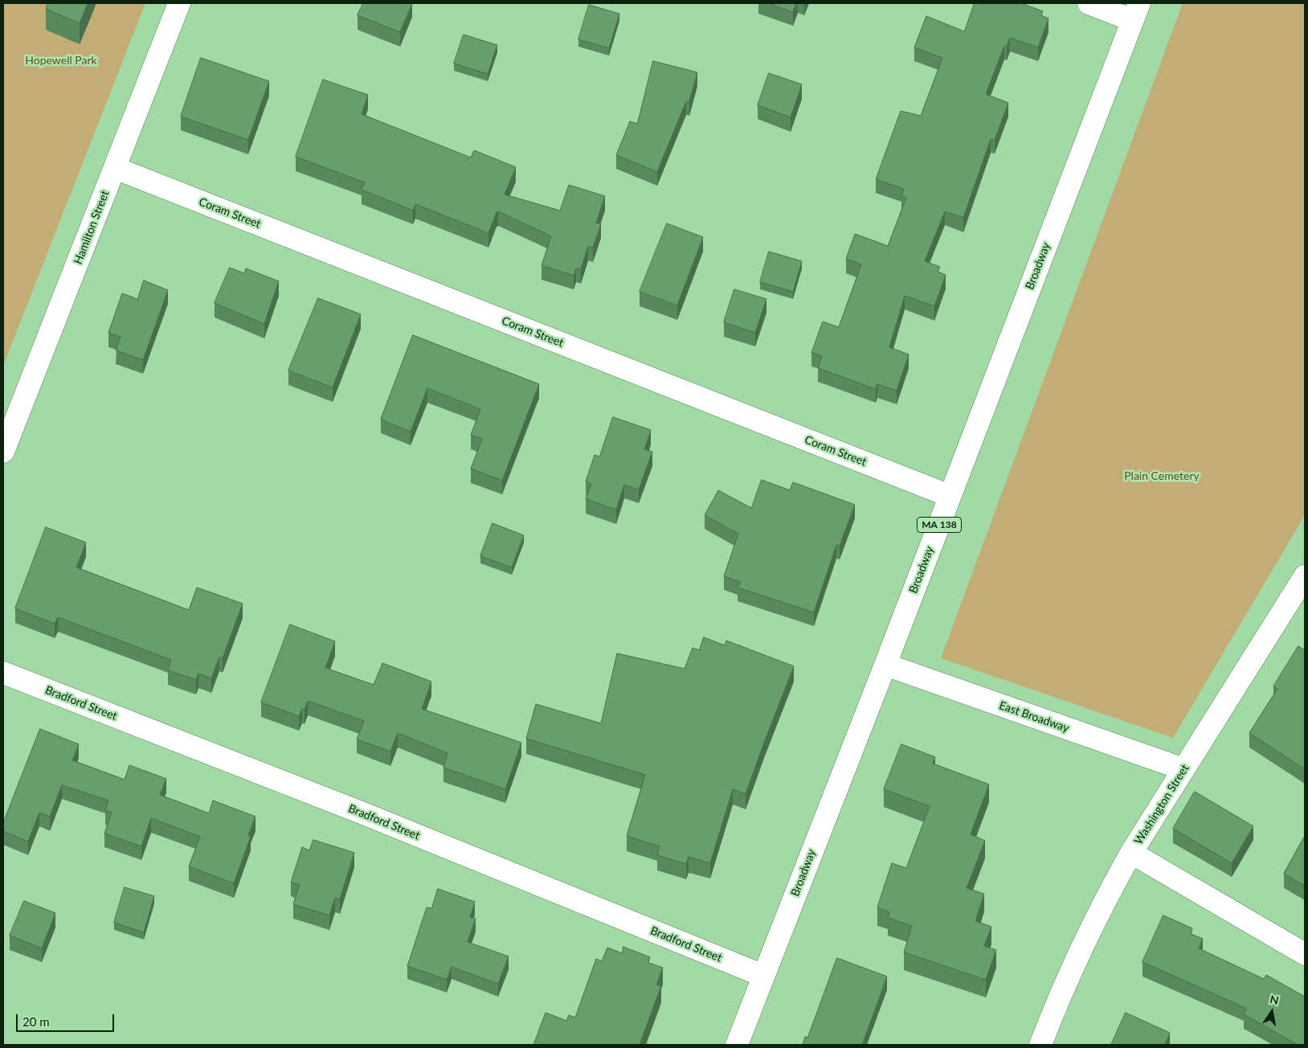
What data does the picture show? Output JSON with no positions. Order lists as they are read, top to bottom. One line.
{"streets":{"street":["Coram Street","Hamilton Street","Broadway","MA 138","Bradford Street","East Broadway","Washington Street"]},"crossings":[["Coram Street","Hamilton Street"],["Coram Street","Broadway"],["Broadway","Bradford Street"],["Broadway","East Broadway"],["East Broadway","Washington Street"]],"parks":["Hopewell Park","Plain Cemetery"],"scale_bar":"20 m","north":"top"}
